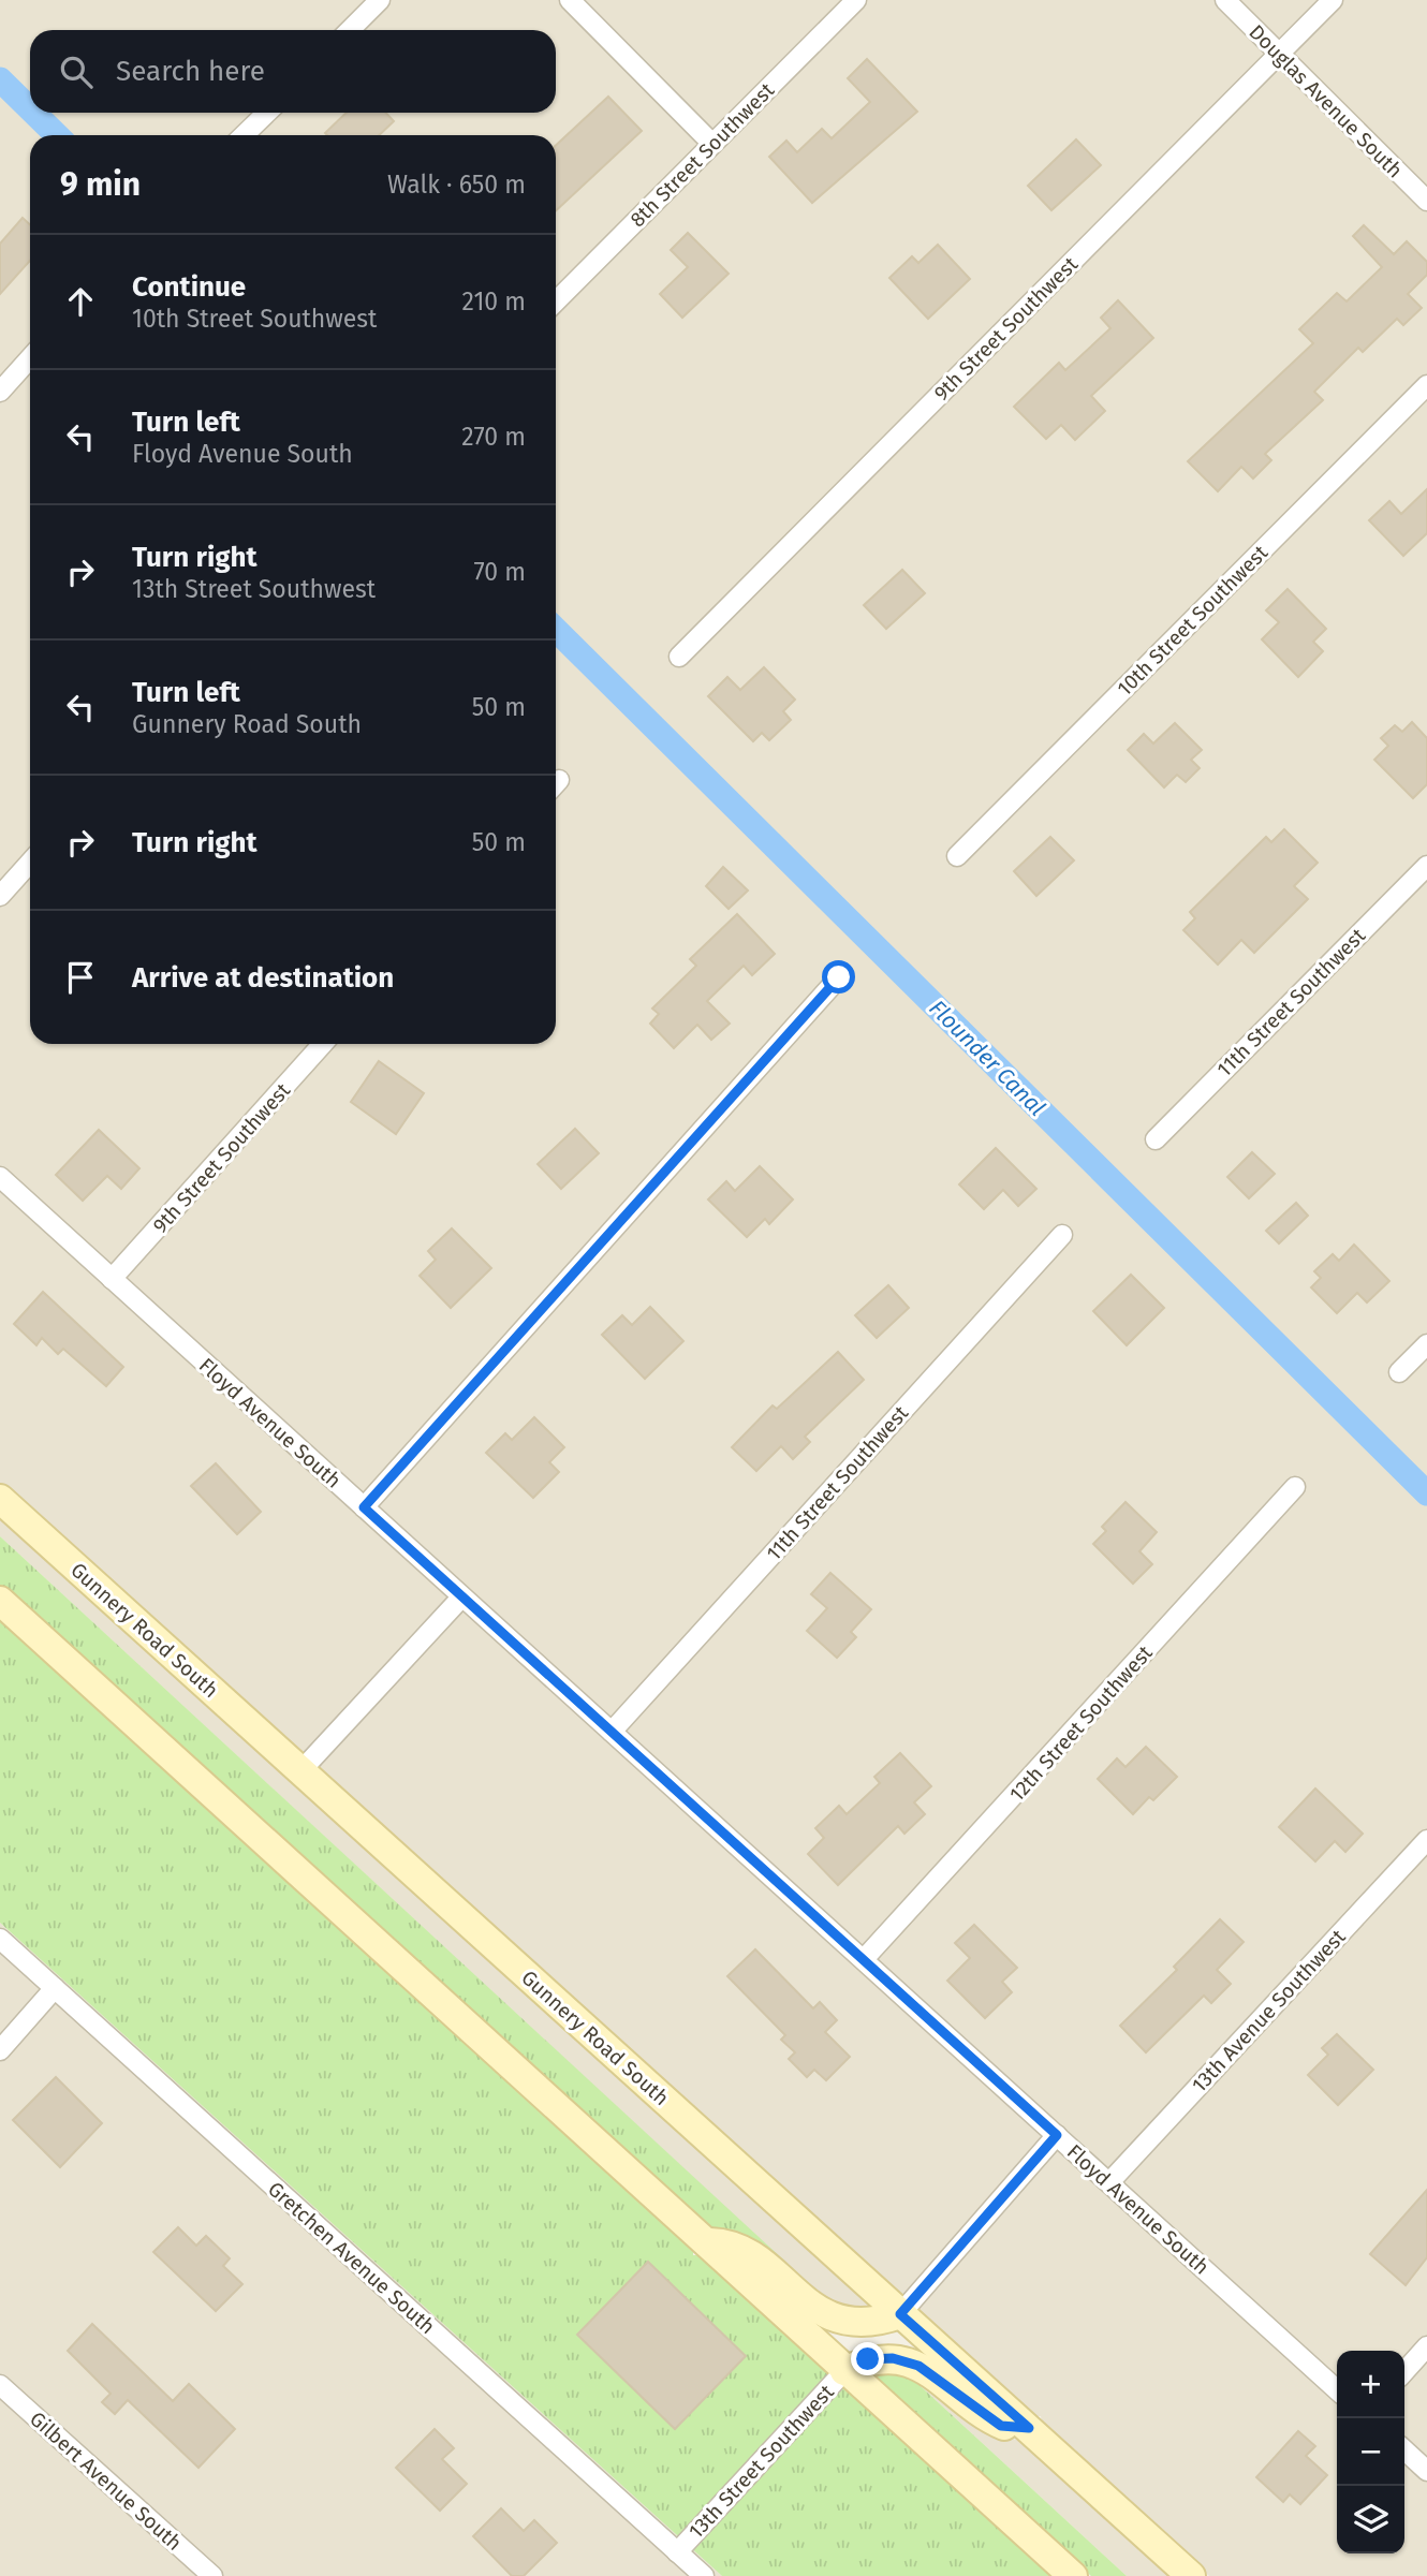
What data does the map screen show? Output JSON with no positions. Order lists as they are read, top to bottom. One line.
{"streets":{"main road":["Gunnery Road South"],"street":["Douglas Avenue South","8th Street Southwest","9th Street Southwest","10th Street Southwest","11th Street Southwest","Floyd Avenue South","12th Street Southwest","13th Avenue Southwest","Gretchen Avenue South","13th Street Southwest","Gilbert Avenue South"]},"crossings":[["Douglas Avenue South","9th Street Southwest"],["9th Street Southwest","Floyd Avenue South"],["11th Street Southwest","Floyd Avenue South"],["Floyd Avenue South","12th Street Southwest"],["Floyd Avenue South","13th Avenue Southwest"],["Gretchen Avenue South","13th Street Southwest"]],"water":["Flounder Canal"],"page":{"search":"Search here","heading":["9 min","Walk · 650 m"],"list":[["Continue","10th Street Southwest","210 m"],["Turn left","Floyd Avenue South","270 m"],["Turn right","13th Street Southwest","70 m"],["Turn left","Gunnery Road South","50 m"],["Turn right","50 m"],"Arrive at destination"],"map_buttons":["+","−"]}}
